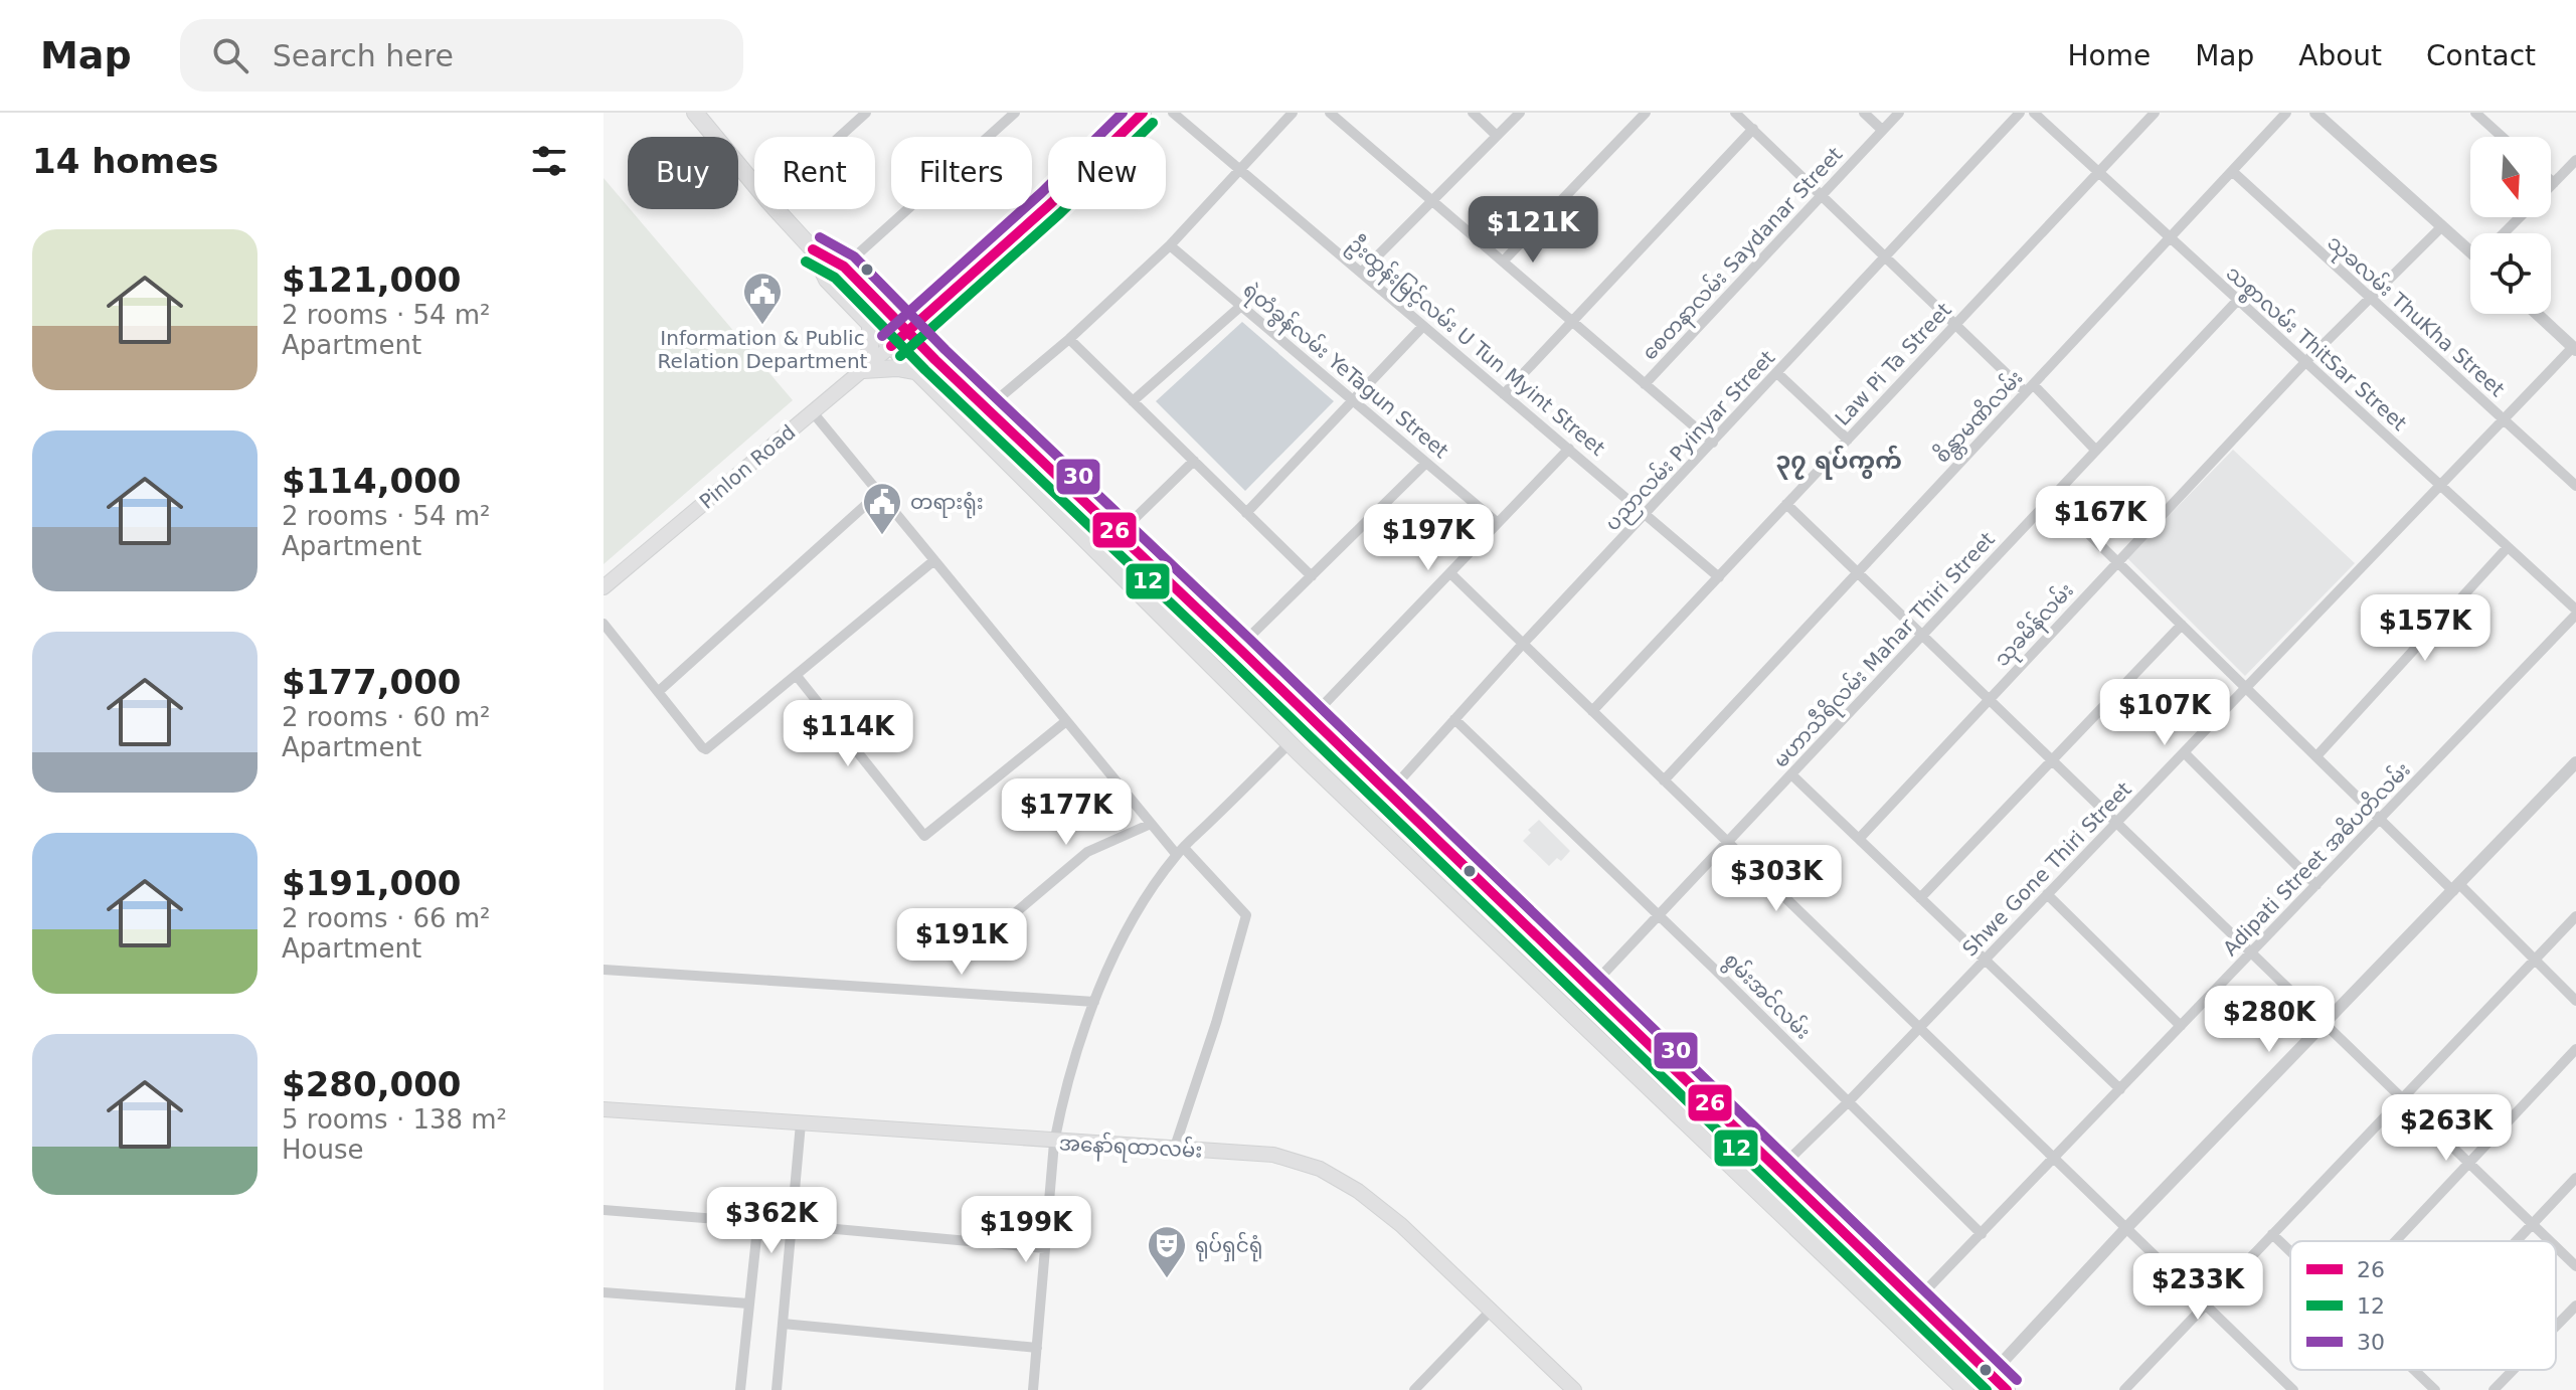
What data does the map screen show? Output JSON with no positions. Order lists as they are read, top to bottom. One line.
{"streets":{"main road":["Pinlon Road","အနော်ရထာလမ်း"],"street":["စေတနာလမ်း Saydanar Street","သုခလမ်း ThuKha Street","ဦးထွန်းမြင့်လမ်း U Tun Myint Street","သစ္စာလမ်း ThitSar Street","Law Pi Ta Street","ရဲတံခွန်လမ်း YeTagun Street","စိန္တာမဏိလမ်း","ပညာလမ်း Pyinyar Street","သုခမိန်လမ်း","မဟာသီရိလမ်း Mahar Thiri Street","Adipati Street အဓိပတိလမ်း","Shwe Gone Thiri Street","စွမ်းအင်လမ်း"]},"crossings":[["သုခလမ်း ThuKha Street","စိန္တာမဏိလမ်း"],["သုခလမ်း ThuKha Street","သုခမိန်လမ်း"],["သုခလမ်း ThuKha Street","Shwe Gone Thiri Street"],["ဦးထွန်းမြင့်လမ်း U Tun Myint Street","Law Pi Ta Street"],["ဦးထွန်းမြင့်လမ်း U Tun Myint Street","ပညာလမ်း Pyinyar Street"],["သစ္စာလမ်း ThitSar Street","Law Pi Ta Street"],["သစ္စာလမ်း ThitSar Street","စိန္တာမဏိလမ်း"],["သစ္စာလမ်း ThitSar Street","သုခမိန်လမ်း"],["သစ္စာလမ်း ThitSar Street","မဟာသီရိလမ်း Mahar Thiri Street"],["သစ္စာလမ်း ThitSar Street","Adipati Street အဓိပတိလမ်း"],["သစ္စာလမ်း ThitSar Street","Shwe Gone Thiri Street"],["ပညာလမ်း Pyinyar Street","စွမ်းအင်လမ်း"],["မဟာသီရိလမ်း Mahar Thiri Street","စွမ်းအင်လမ်း"],["Adipati Street အဓိပတိလမ်း","စွမ်းအင်လမ်း"],["Shwe Gone Thiri Street","စွမ်းအင်လမ်း"]],"districts":["၃၇ ရပ်ကွက်"],"places":{"public building":["Information & Public Relation Department","တရားရုံး"],"theatre":["ရုပ်ရှင်ရုံ"]},"lines":["transit line 26","transit line 30","transit line 12"],"legend":["26","12","30"],"north":"bottom","page":{"header":"Map","search":"Search here","nav":["Home","Map","About","Contact"],"heading":"14 homes","chip":["Buy","Rent","Filters","New"],"price":["$121K","$167K","$197K","$157K","$107K","$114K","$177K","$303K","$191K","$280K","$263K","$362K","$199K","$233K"],"list":[{"name":"$121,000","note":"2 rooms · 54 m² · Apartment"},{"name":"$114,000","note":"2 rooms · 54 m² · Apartment"},{"name":"$177,000","note":"2 rooms · 60 m² · Apartment"},{"name":"$191,000","note":"2 rooms · 66 m² · Apartment"},{"name":"$280,000","note":"5 rooms · 138 m² · House"}]}}
